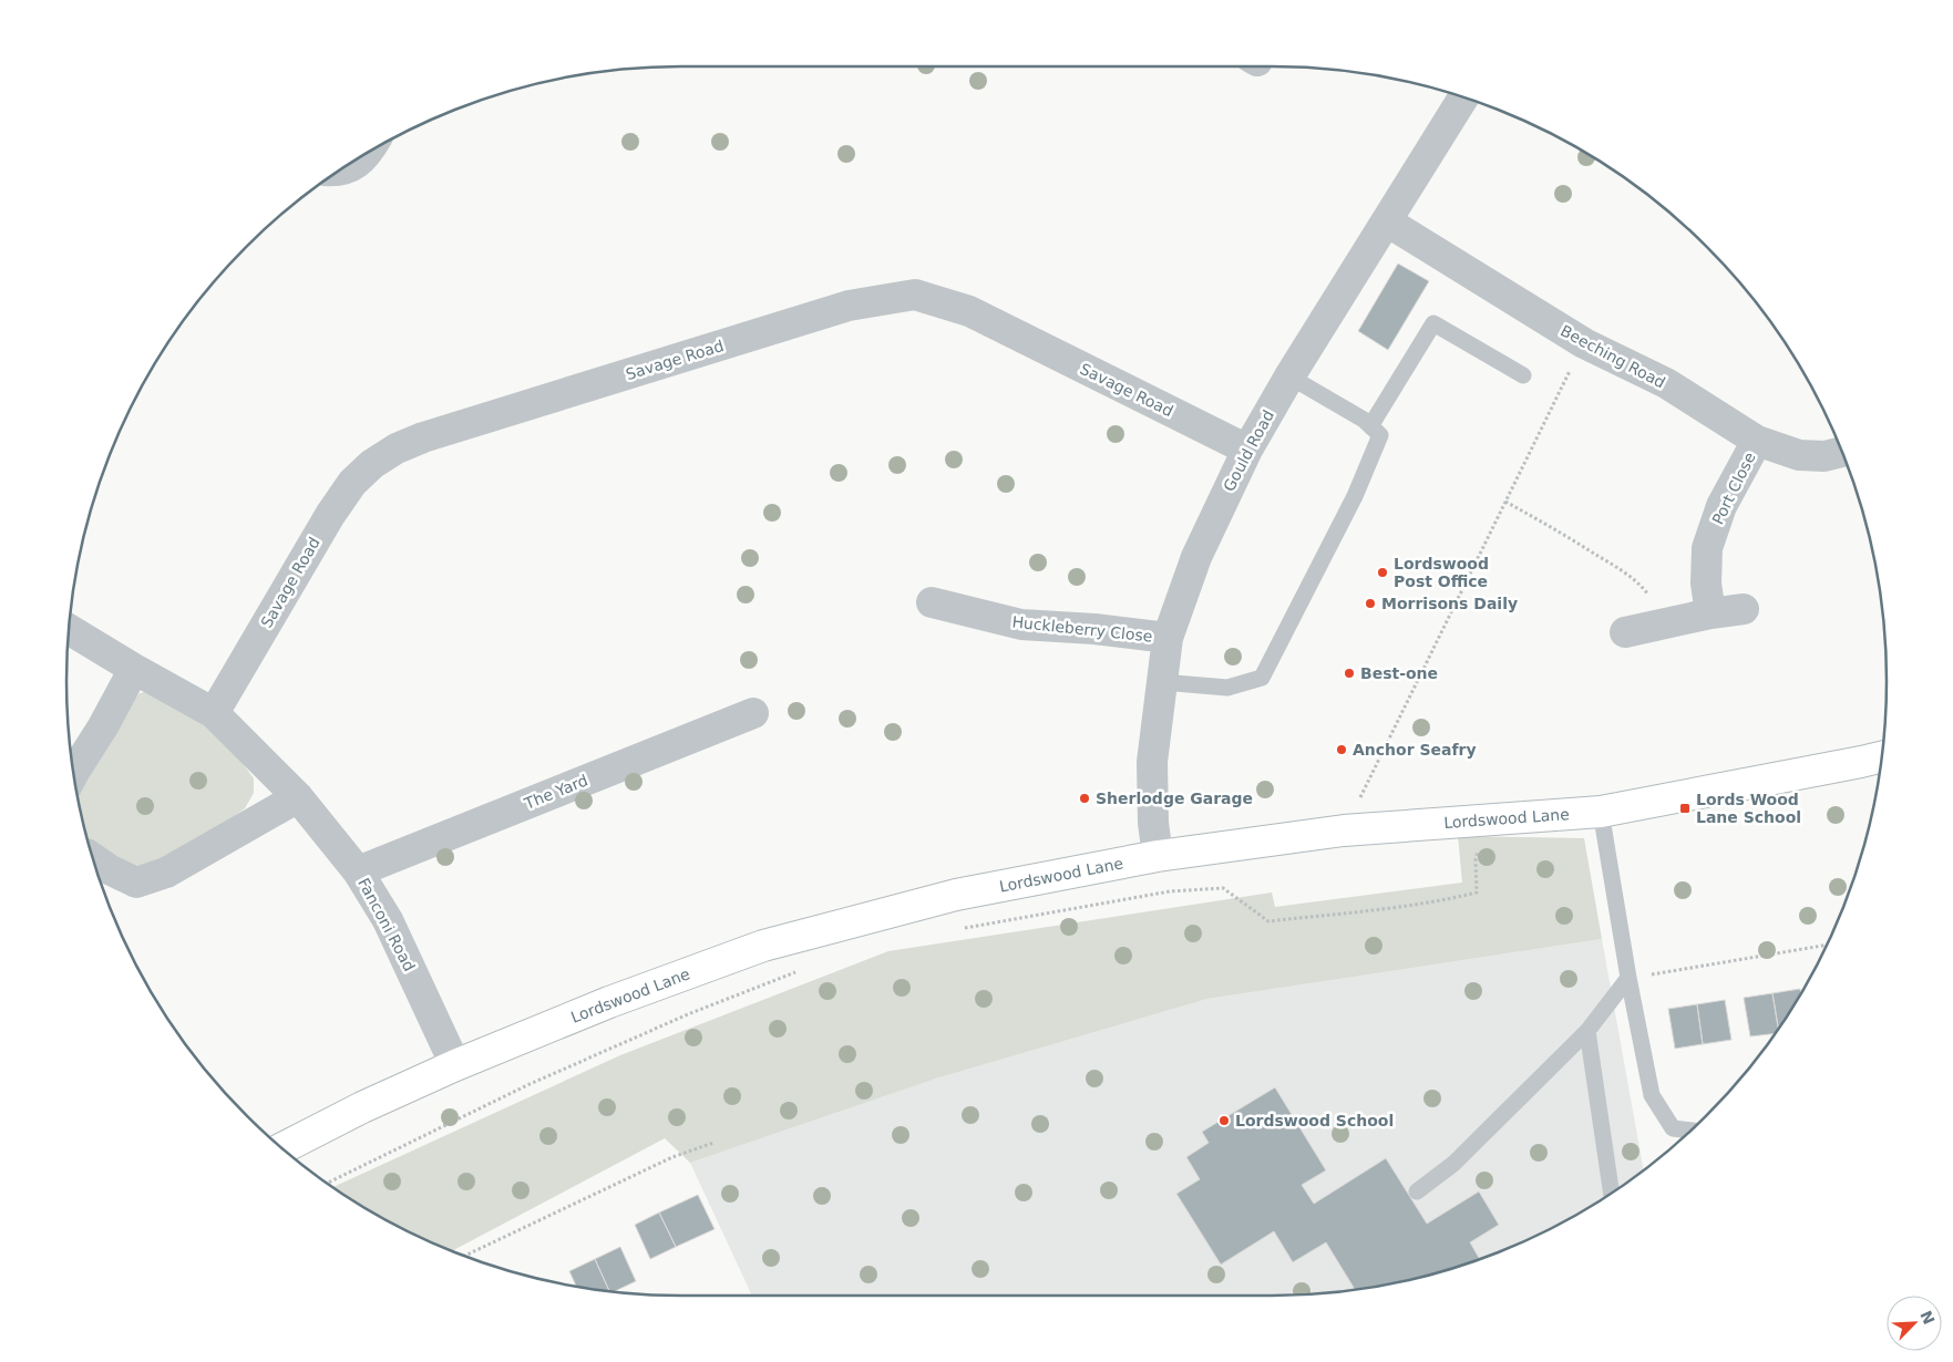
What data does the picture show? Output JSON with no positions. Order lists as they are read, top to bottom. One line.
{"streets":{"street":["Beeching Road","Savage Road","Gould Road","Port Close","Huckleberry Close","The Yard","Lordswood Lane","Fanconi Road"]},"crossings":[["Beeching Road","Gould Road"],["Beeching Road","Port Close"],["Savage Road","Gould Road"],["Savage Road","Fanconi Road"],["Gould Road","Huckleberry Close"],["Gould Road","Lordswood Lane"],["The Yard","Fanconi Road"],["Lordswood Lane","Fanconi Road"]],"places":{"other":["Lordswood Post Office","Morrisons Daily","Best-one","Anchor Seafry","Sherlodge Garage","Lordswood School"],"transit":["Lords Wood Lane School"]},"north":"top right"}
